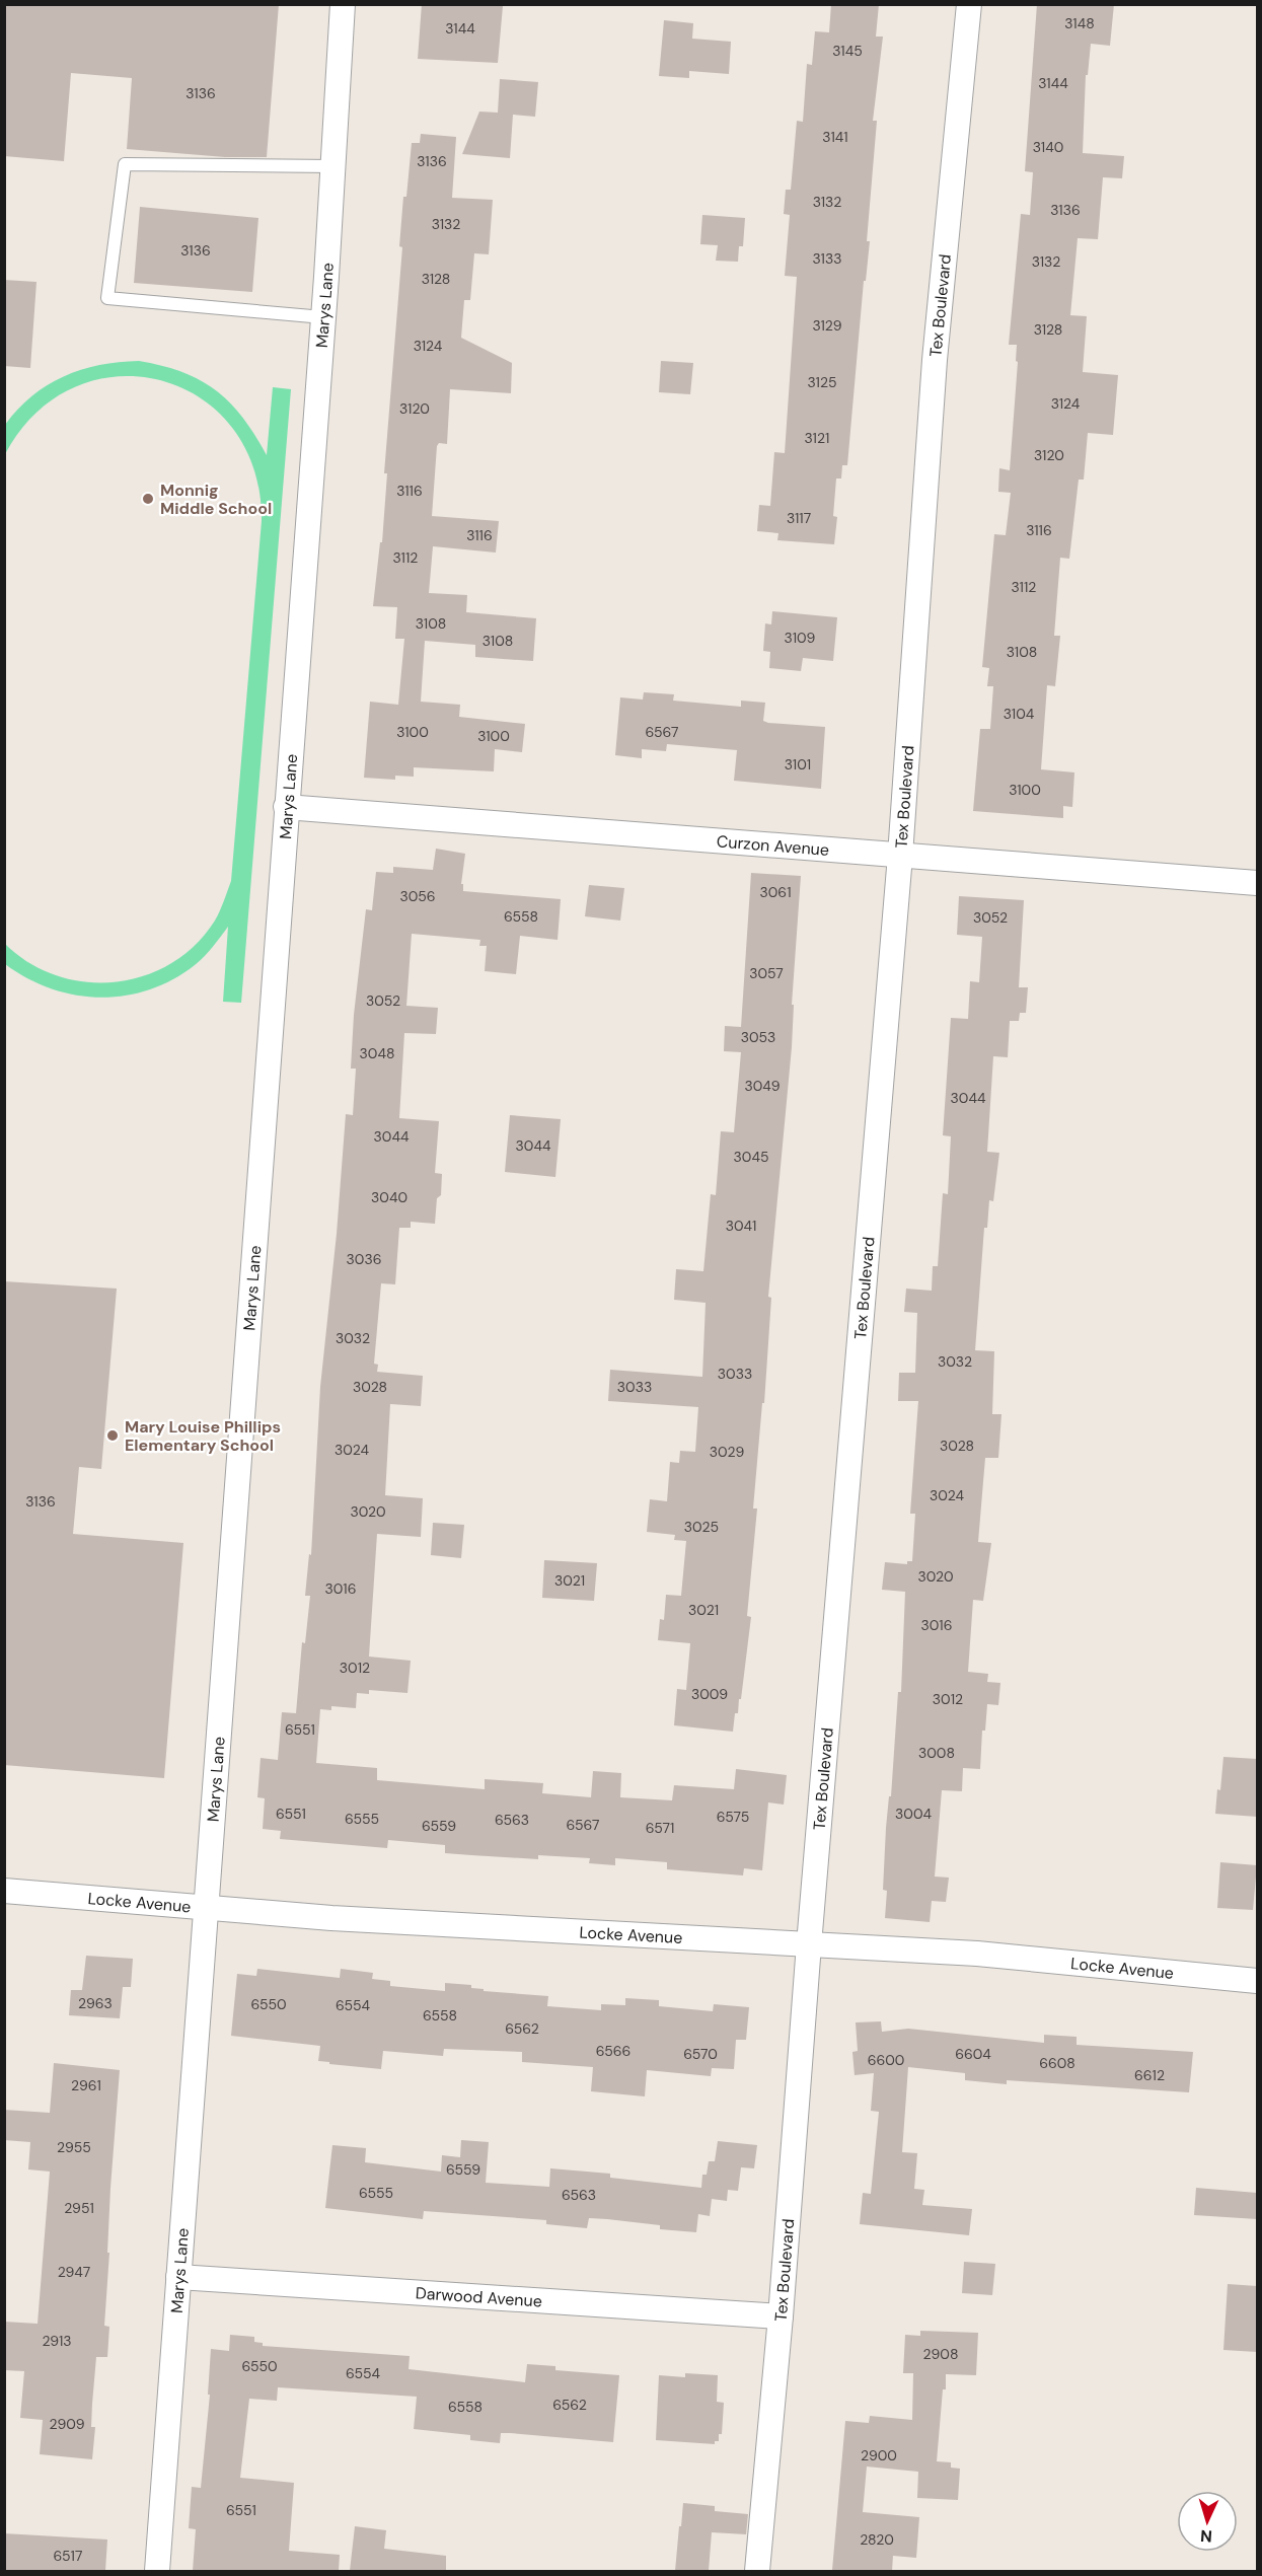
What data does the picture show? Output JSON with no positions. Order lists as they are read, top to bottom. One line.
{"streets":{"street":["Marys Lane","Tex Boulevard","Curzon Avenue","Locke Avenue","Darwood Avenue"]},"crossings":[["Marys Lane","Curzon Avenue"],["Marys Lane","Locke Avenue"],["Marys Lane","Darwood Avenue"],["Tex Boulevard","Curzon Avenue"],["Tex Boulevard","Locke Avenue"],["Tex Boulevard","Darwood Avenue"]],"places":["Monnig Middle School","Mary Louise Phillips Elementary School"],"house_numbers":["3148","3144","3145","3144","3136","3141","3140","3136","3132","3136","3132","3136","3133","3132","3128","3129","3128","3124","3125","3124","3120","3121","3120","3116","3117","3116","3116","3112","3112","3108","3109","3108","3108","3104","3100","6567","3100","3101","3100","3061","3056","6558","3052","3057","3052","3053","3048","3049","3044","3044","3044","3045","3040","3041","3036","3032","3032","3033","3028","3033","3028","3024","3029","3024","3136","3020","3025","3020","3021","3016","3021","3016","3012","3009","3012","6551","3008","6551","3004","6575","6555","6563","6567","6559","6571","2963","6550","6554","6558","6562","6566","6570","6604","6600","6608","6612","2961","2955","6559","6555","6563","2951","2947","2913","2908","6550","6554","6562","6558","2909","2900","6551","2820","6517"],"north":"bottom"}
